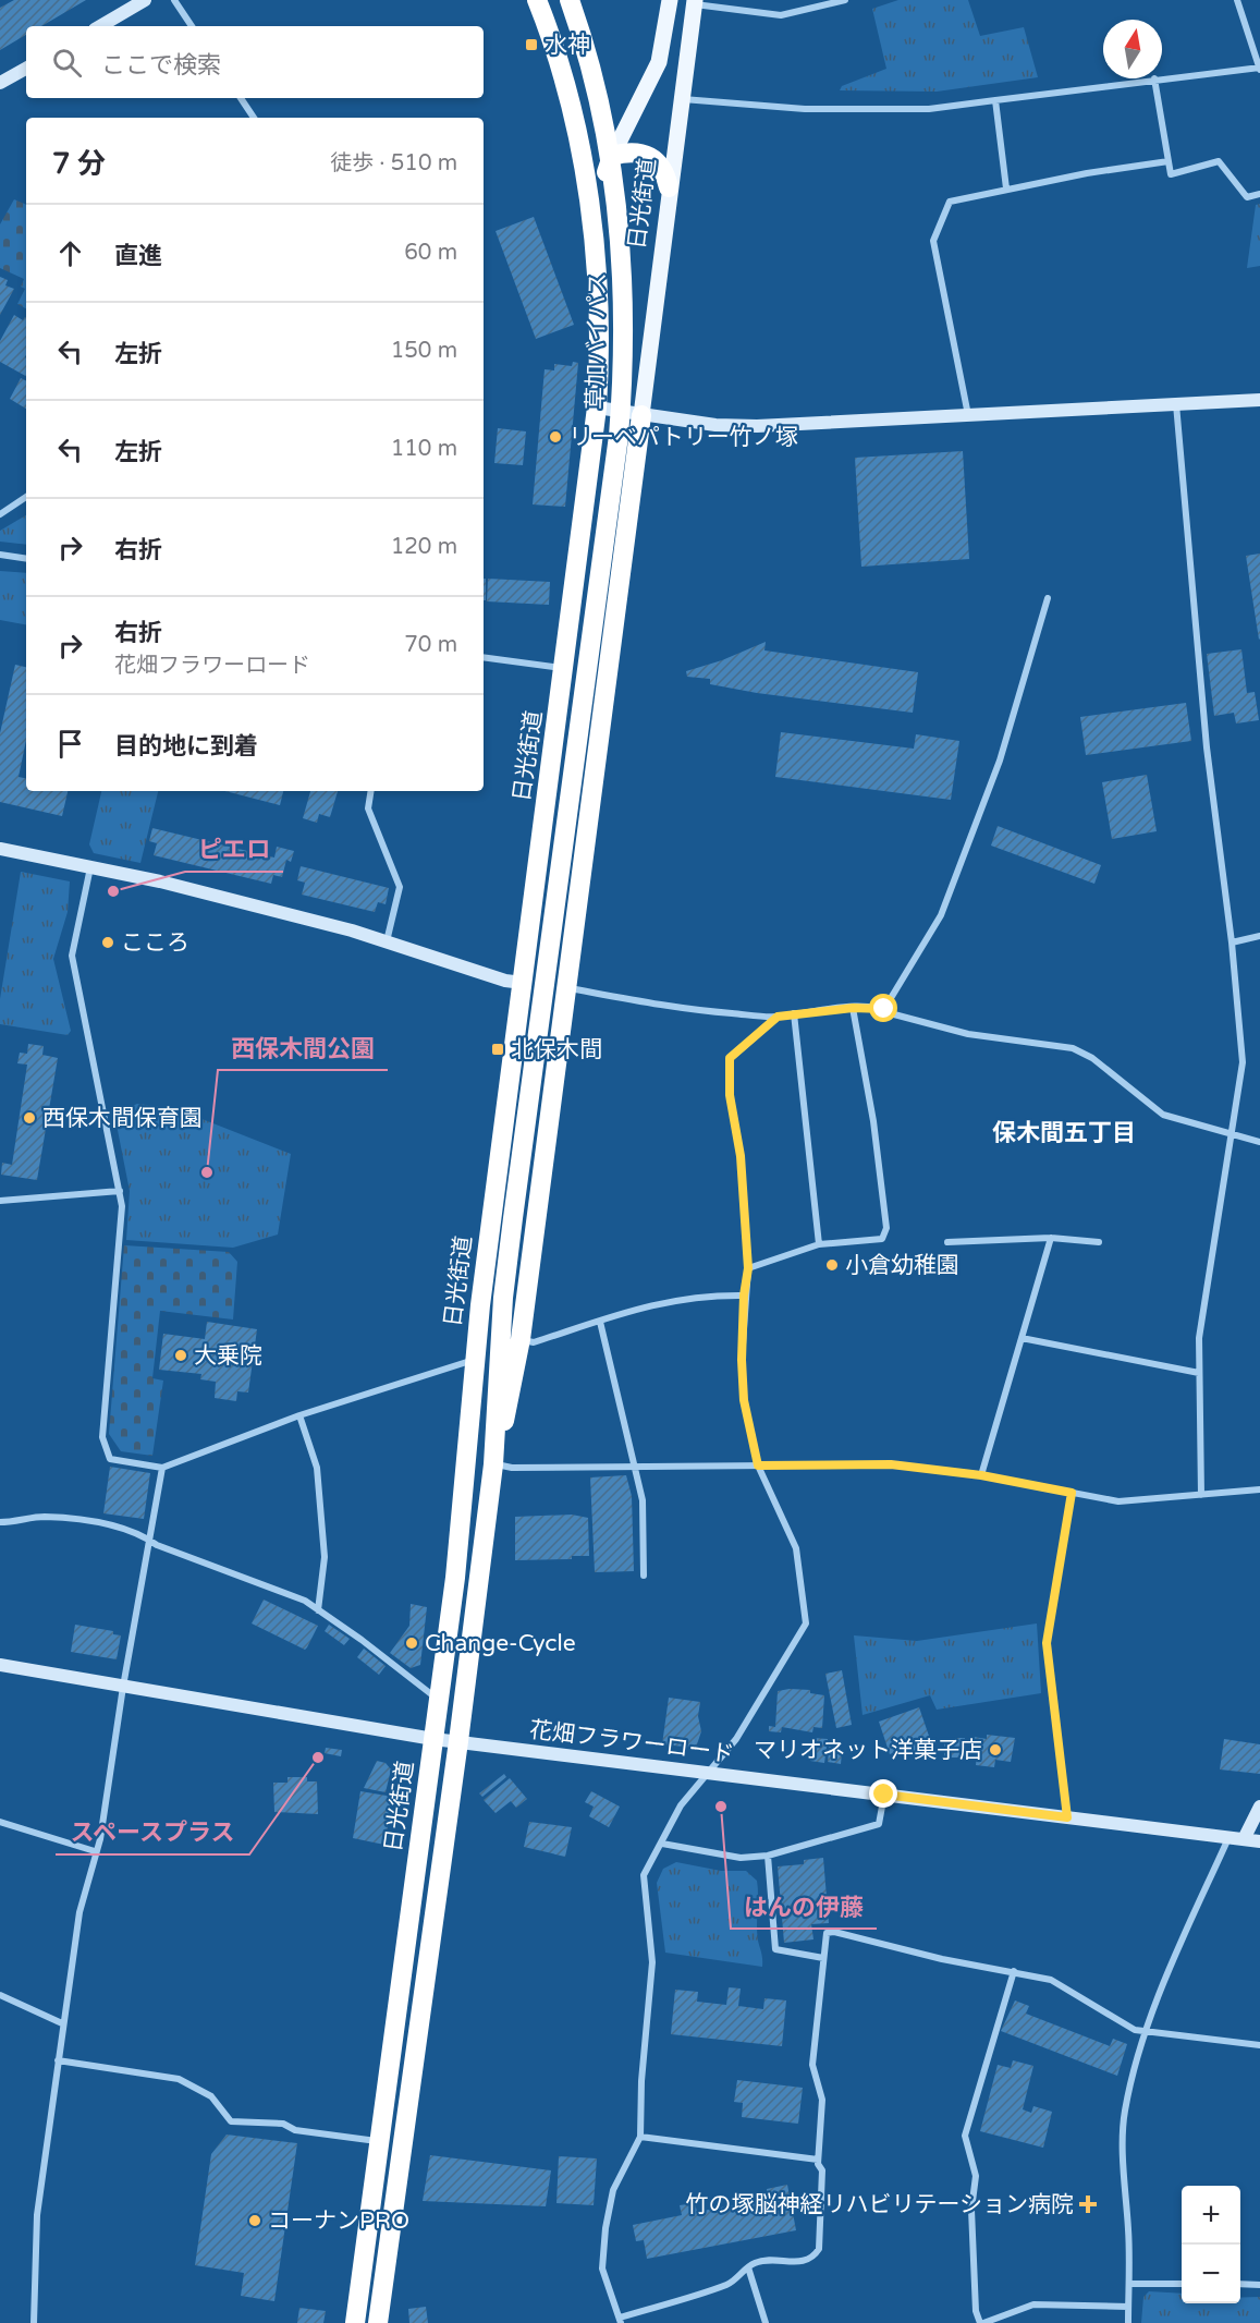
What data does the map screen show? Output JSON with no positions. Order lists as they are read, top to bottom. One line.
{"streets":{"highway":["日光街道","草加バイパス"],"street":["花畑フラワーロード"]},"crossings":[["日光街道","草加バイパス"],["日光街道","花畑フラワーロード"]],"districts":["保木間五丁目"],"places":{"transit":["水神","北保木間"],"other":["リーベパトリー竹ノ塚","ピエロ","こころ","西保木間保育園","西保木間公園","小倉幼稚園","大乗院","Change-Cycle","マリオネット洋菓子店","スペースプラス","はんの伊藤","コーナンPRO"],"health":["竹の塚脳神経リハビリテーション病院"]},"north":"top","page":{"search":"ここで検索","heading":["7 分","徒歩 · 510 m"],"list":[["直進","60 m"],["左折","150 m"],["左折","110 m"],["右折","120 m"],["右折","花畑フラワーロード","70 m"],"目的地に到着"],"map_buttons":["+","−"]}}
